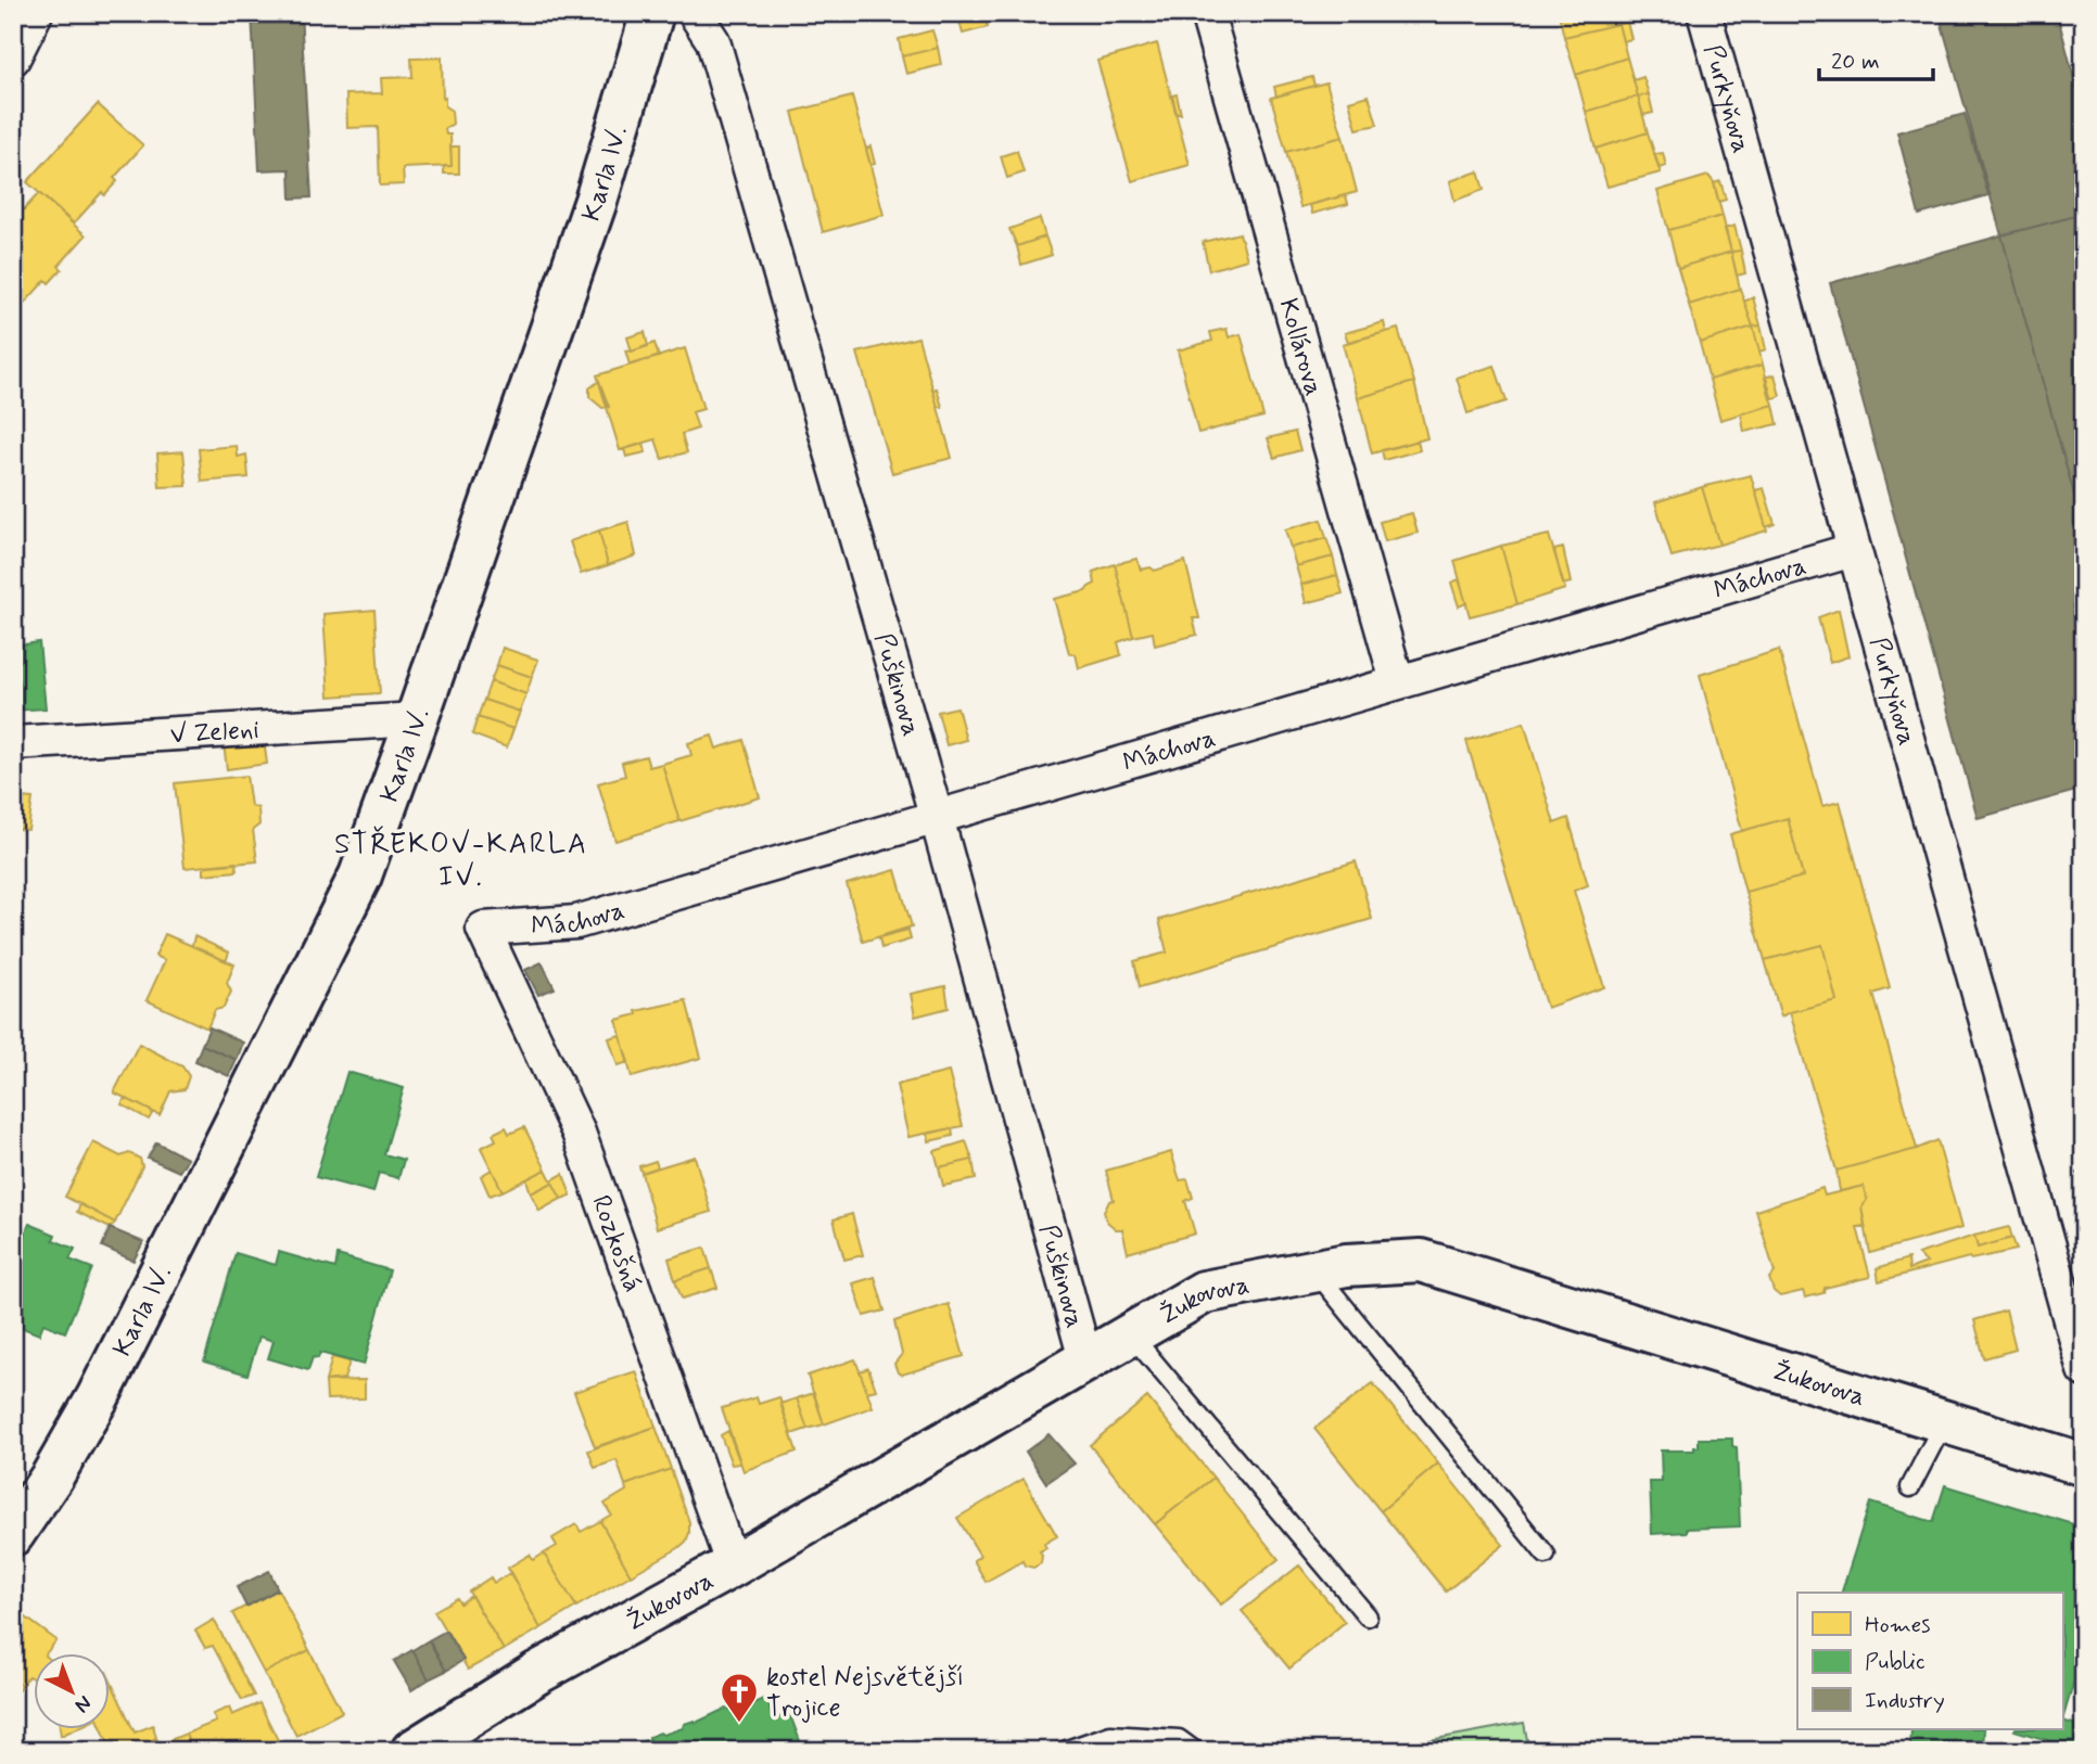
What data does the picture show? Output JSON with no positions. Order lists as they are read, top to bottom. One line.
{"streets":{"street":["Purkyňova","Karla IV.","Kollárova","Máchova","Puškinova","V Zeleni","Rozkošná","Žukovova"]},"crossings":[["Purkyňova","Máchova"],["Karla IV.","V Zeleni"],["Kollárova","Máchova"],["Máchova","Puškinova"],["Máchova","Rozkošná"],["Puškinova","Žukovova"],["Rozkošná","Žukovova"]],"districts":["STŘEKOV-KARLA IV."],"places":{"church":["kostel Nejsvětější Trojice"]},"legend":["Homes","Public","Industry"],"scale_bar":"20 m","north":"bottom right"}
